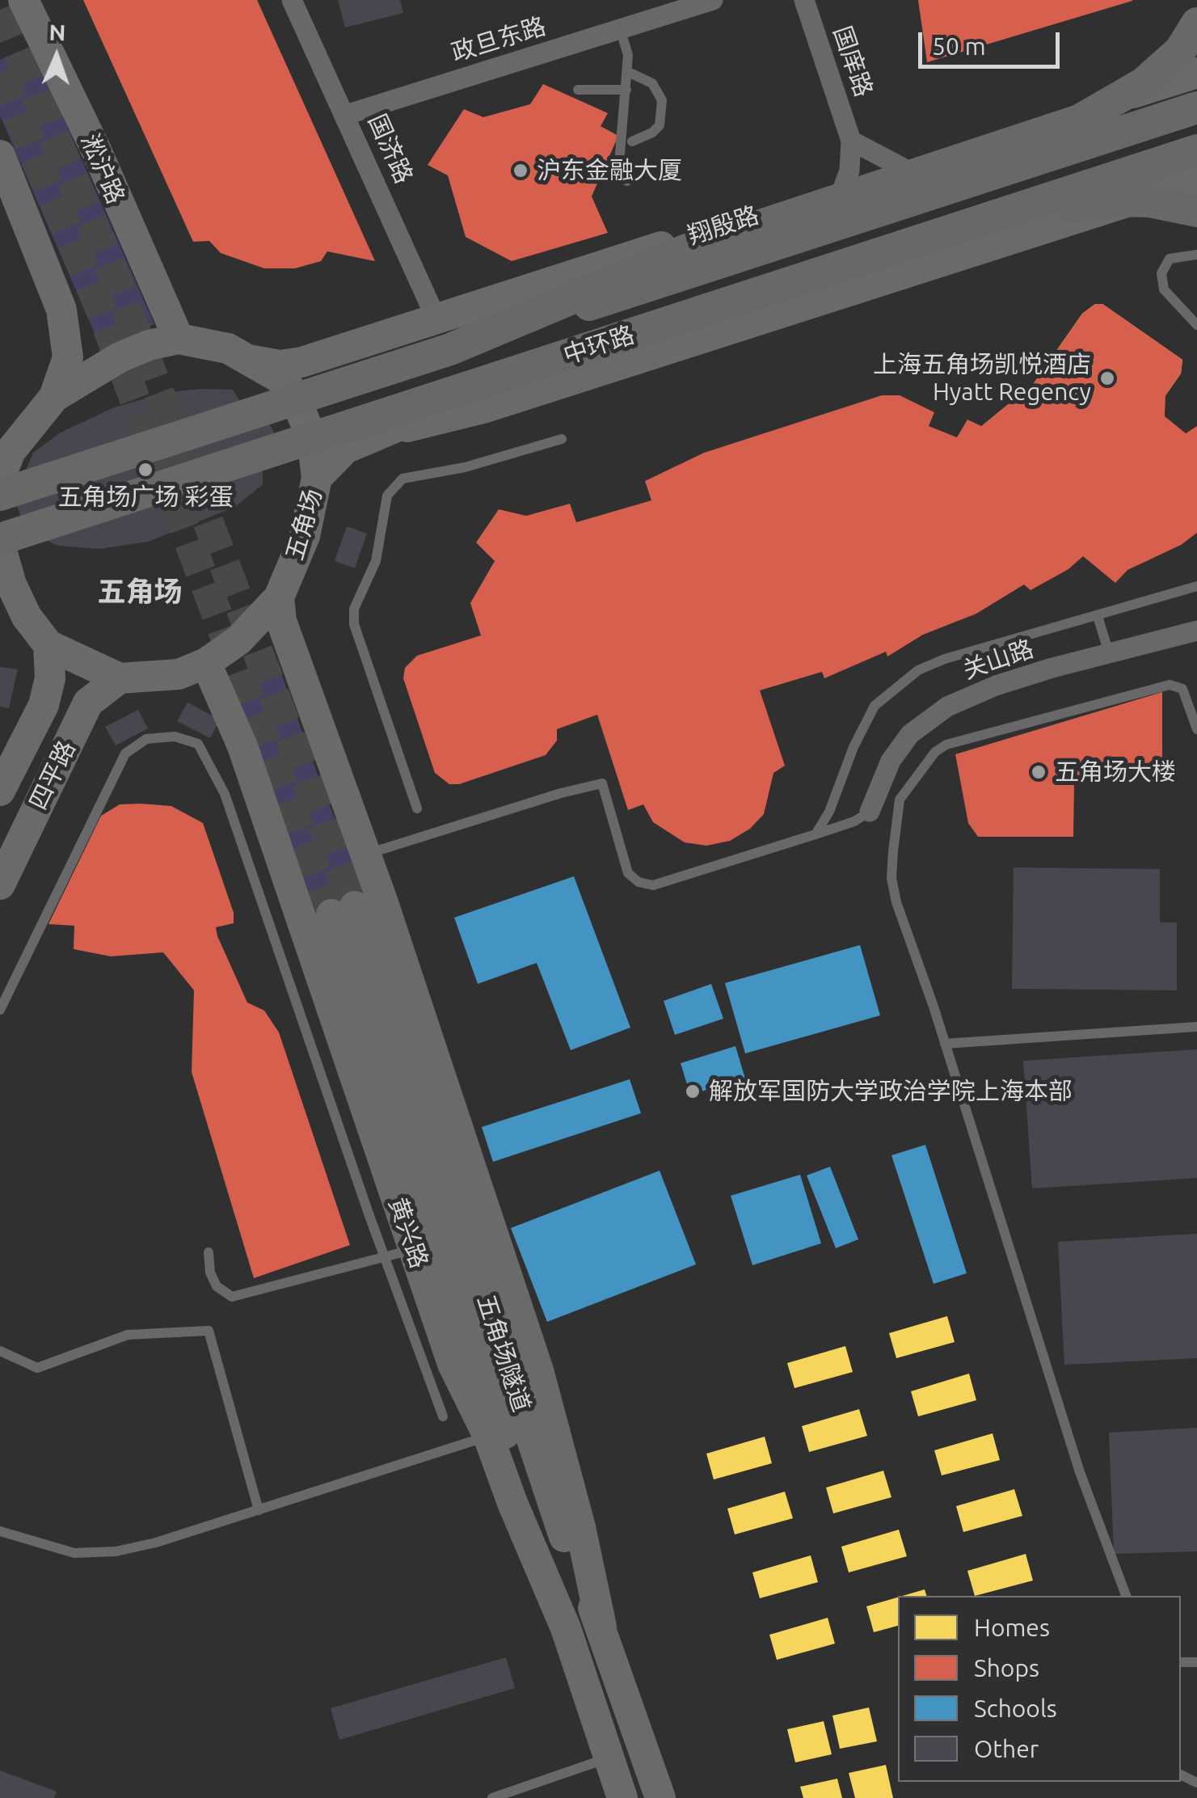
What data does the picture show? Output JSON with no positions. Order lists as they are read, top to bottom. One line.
{"streets":{"highway":["中环路"],"main road":["淞沪路","翔殷路","五角场","四平路","黄兴路","五角场隧道"],"street":["政旦东路","国庠路","国济路","关山路"]},"crossings":[["政旦东路","国济路"],["国庠路","翔殷路"],["国济路","翔殷路"],["国济路","中环路"],["淞沪路","五角场"],["翔殷路","中环路"],["翔殷路","五角场"],["中环路","五角场"],["五角场","四平路"],["五角场","黄兴路"],["黄兴路","五角场隧道"]],"districts":["五角场"],"places":["沪东金融大厦","上海五角场凯悦酒店 Hyatt Regency","五角场广场 彩蛋","五角场大楼","解放军国防大学政治学院上海本部"],"legend":["Homes","Shops","Schools","Other"],"scale_bar":"50 m","north":"top"}
